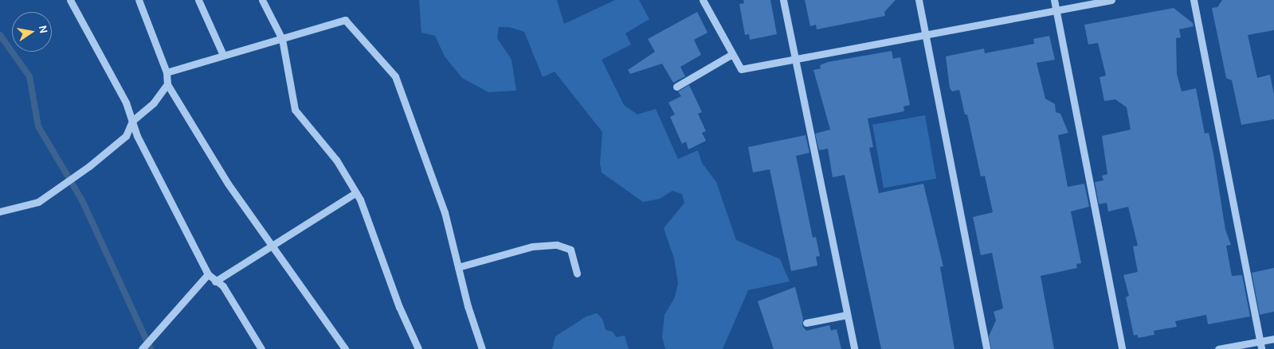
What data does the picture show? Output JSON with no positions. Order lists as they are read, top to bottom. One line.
{"north":"right"}
